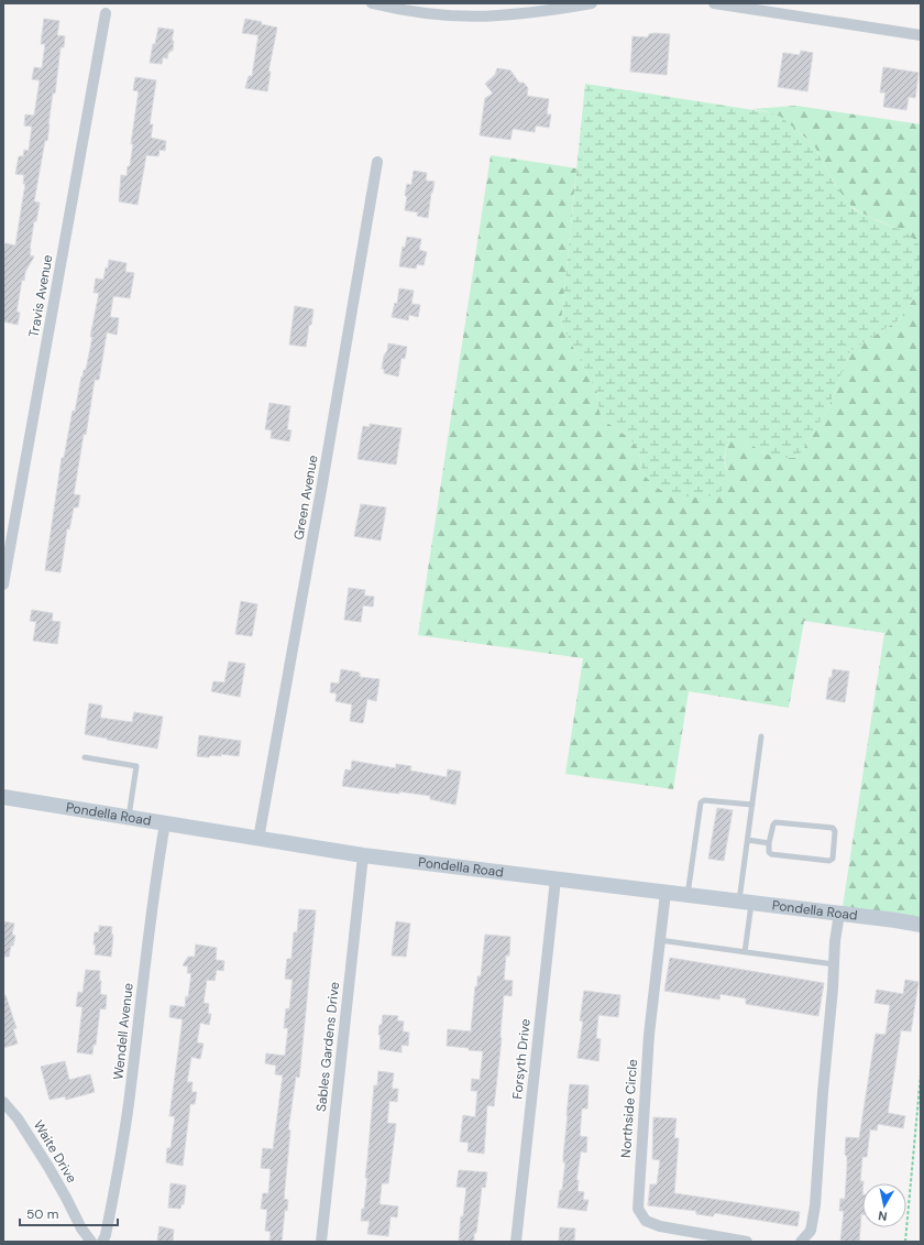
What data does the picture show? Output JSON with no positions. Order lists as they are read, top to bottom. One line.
{"streets":{"main road":["Pondella Road"],"street":["Travis Avenue","Green Avenue","Wendell Avenue","Sables Gardens Drive","Forsyth Drive","Northside Circle","Waite Drive"]},"crossings":[["Green Avenue","Pondella Road"],["Pondella Road","Wendell Avenue"],["Pondella Road","Sables Gardens Drive"],["Pondella Road","Forsyth Drive"],["Pondella Road","Northside Circle"]],"scale_bar":"50 m","north":"bottom"}
